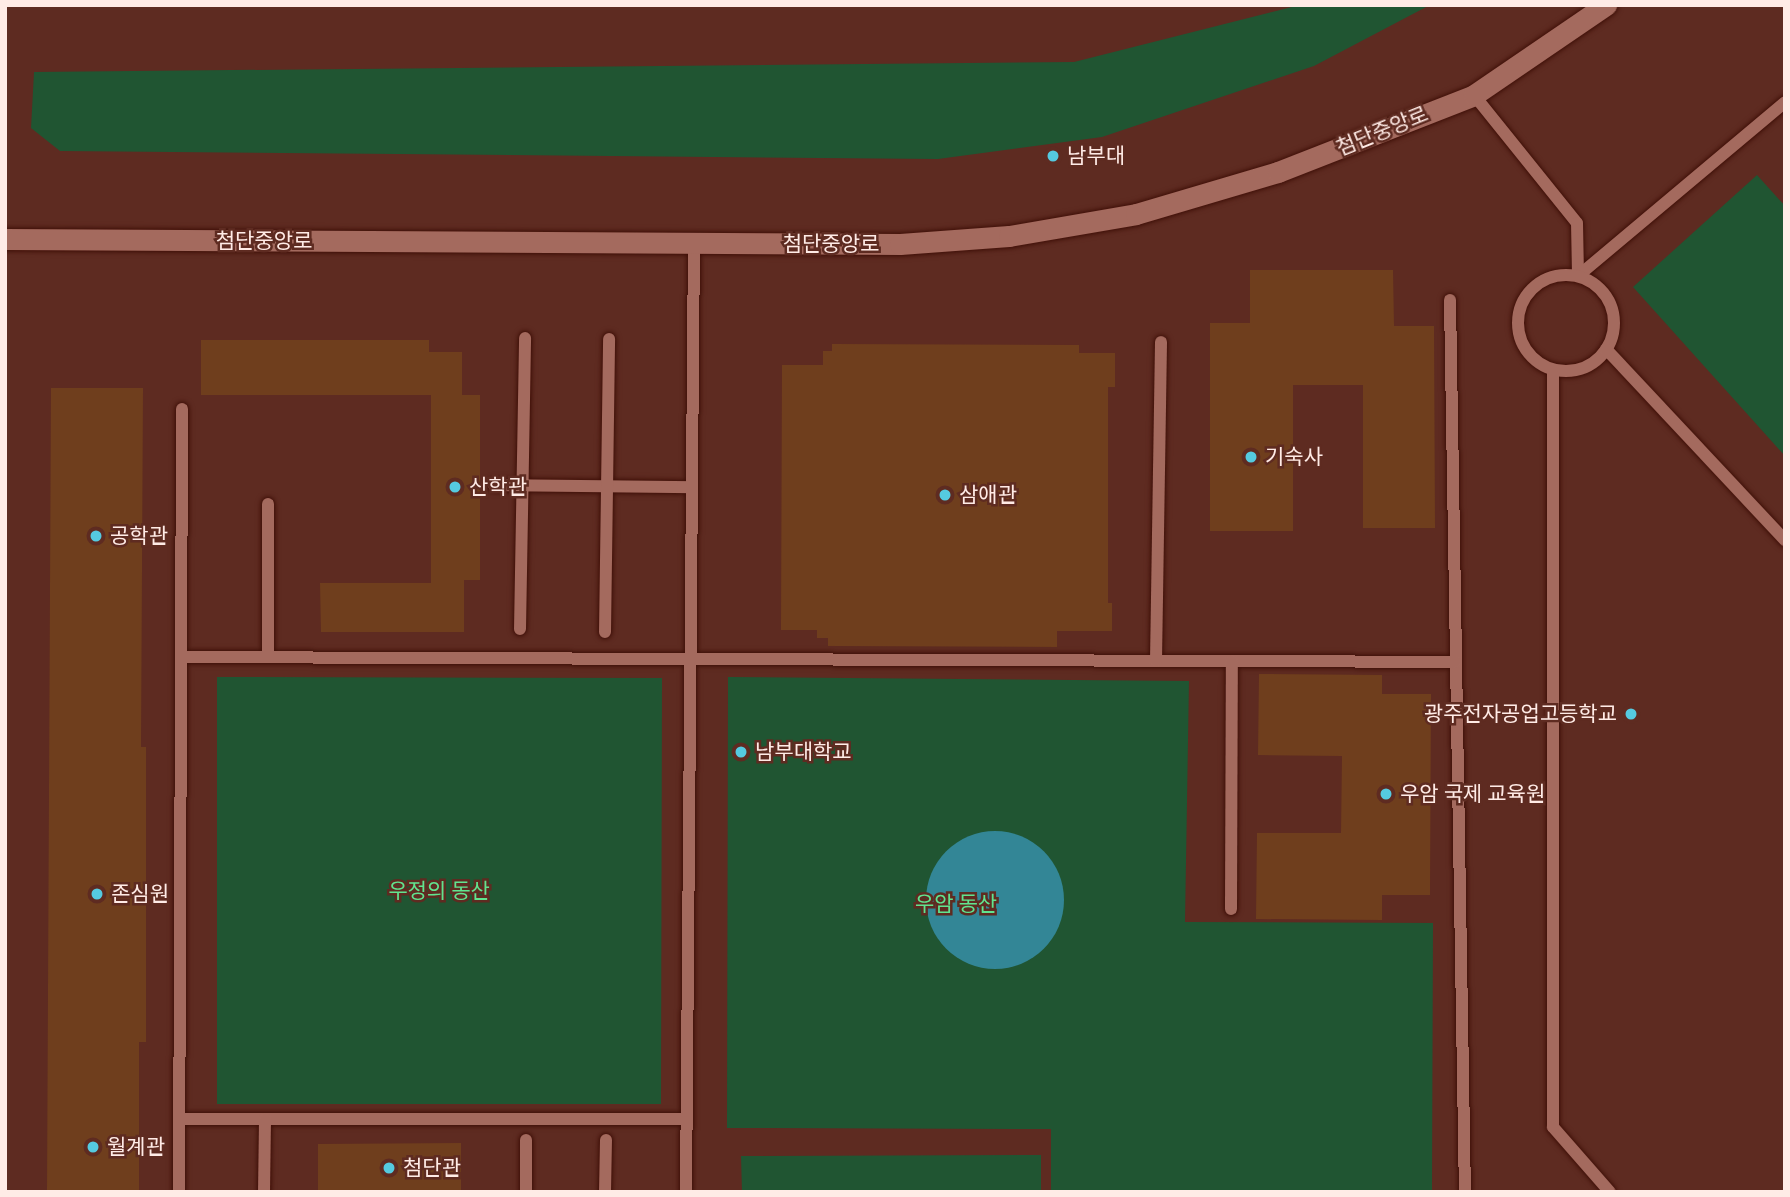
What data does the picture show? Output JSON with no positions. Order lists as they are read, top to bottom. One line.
{"streets":{"street":["첨단중앙로"]},"parks":["우정의 동산","우암 동산"],"places":["남부대","기숙사","산학관","삼애관","공학관","광주전자공업고등학교","남부대학교","우암 국제 교육원","존심원","월계관","첨단관"]}
